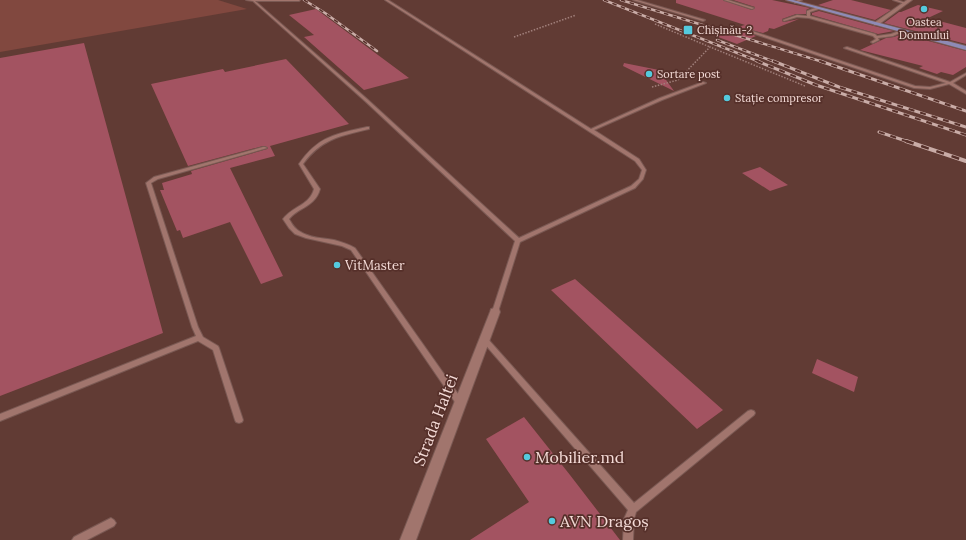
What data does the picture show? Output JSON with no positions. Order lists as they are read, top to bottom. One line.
{"streets":{"street":["Strada Haltei"]},"places":{"other":["Oastea Domnului","Sortare post","Stație compresor","VitMaster","Mobilier.md","AVN Dragoș"],"transit":["Chișinău-2"]}}
